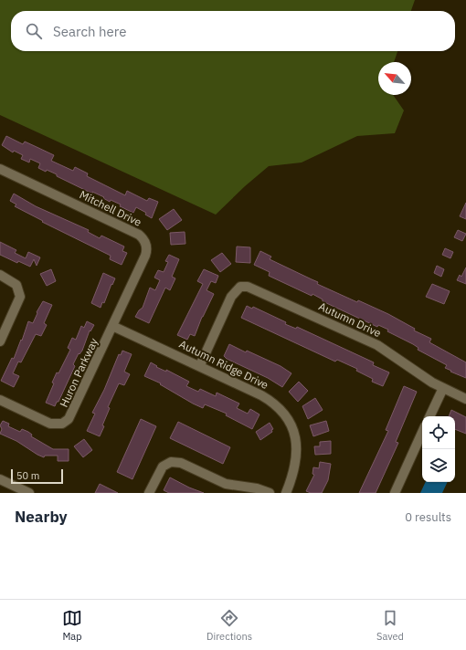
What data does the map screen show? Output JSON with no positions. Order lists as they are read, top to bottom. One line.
{"streets":{"street":["Mitchell Drive","Autumn Drive","Autumn Ridge Drive","Huron Parkway"]},"crossings":[["Mitchell Drive","Autumn Ridge Drive"],["Mitchell Drive","Huron Parkway"],["Autumn Drive","Autumn Ridge Drive"],["Autumn Ridge Drive","Huron Parkway"]],"scale_bar":"50 m","north":"top left","page":{"search":"Search here","scale":"50 m","heading":["Nearby","0 results"],"nav":["Map","Directions","Saved"]}}
